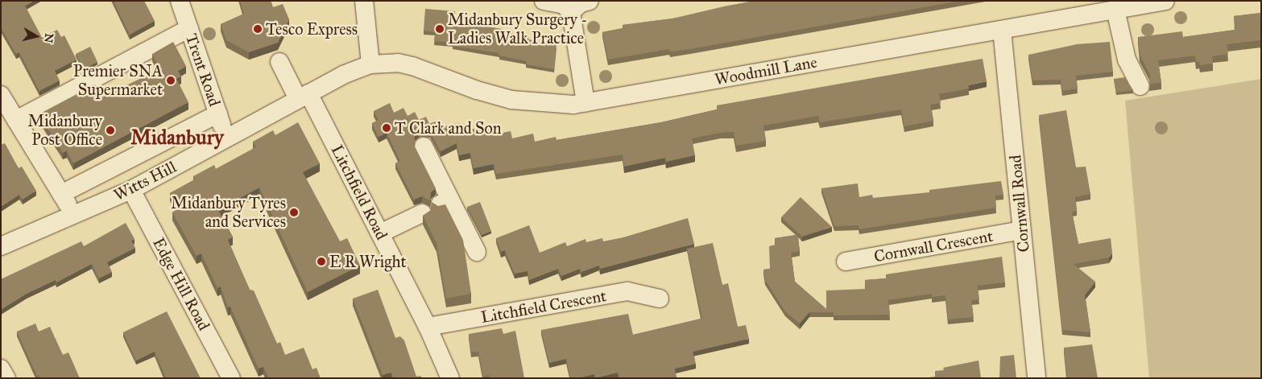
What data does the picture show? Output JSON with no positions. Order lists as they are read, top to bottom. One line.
{"streets":{"street":["Trent Road","Woodmill Lane","Witts Hill","Litchfield Road","Cornwall Road","Cornwall Crescent","Edge Hill Road","Litchfield Crescent"]},"crossings":[["Trent Road","Witts Hill"],["Woodmill Lane","Witts Hill"],["Woodmill Lane","Cornwall Road"],["Witts Hill","Litchfield Road"],["Witts Hill","Edge Hill Road"],["Litchfield Road","Litchfield Crescent"],["Cornwall Road","Cornwall Crescent"]],"districts":["Midanbury"],"places":["Tesco Express","Midanbury Surgery - Ladies Walk Practice","Premier SNA Supermarket","T Clark and Son","Midanbury Post Office","Midanbury Tyres and Services","E R Wright"],"north":"right"}
